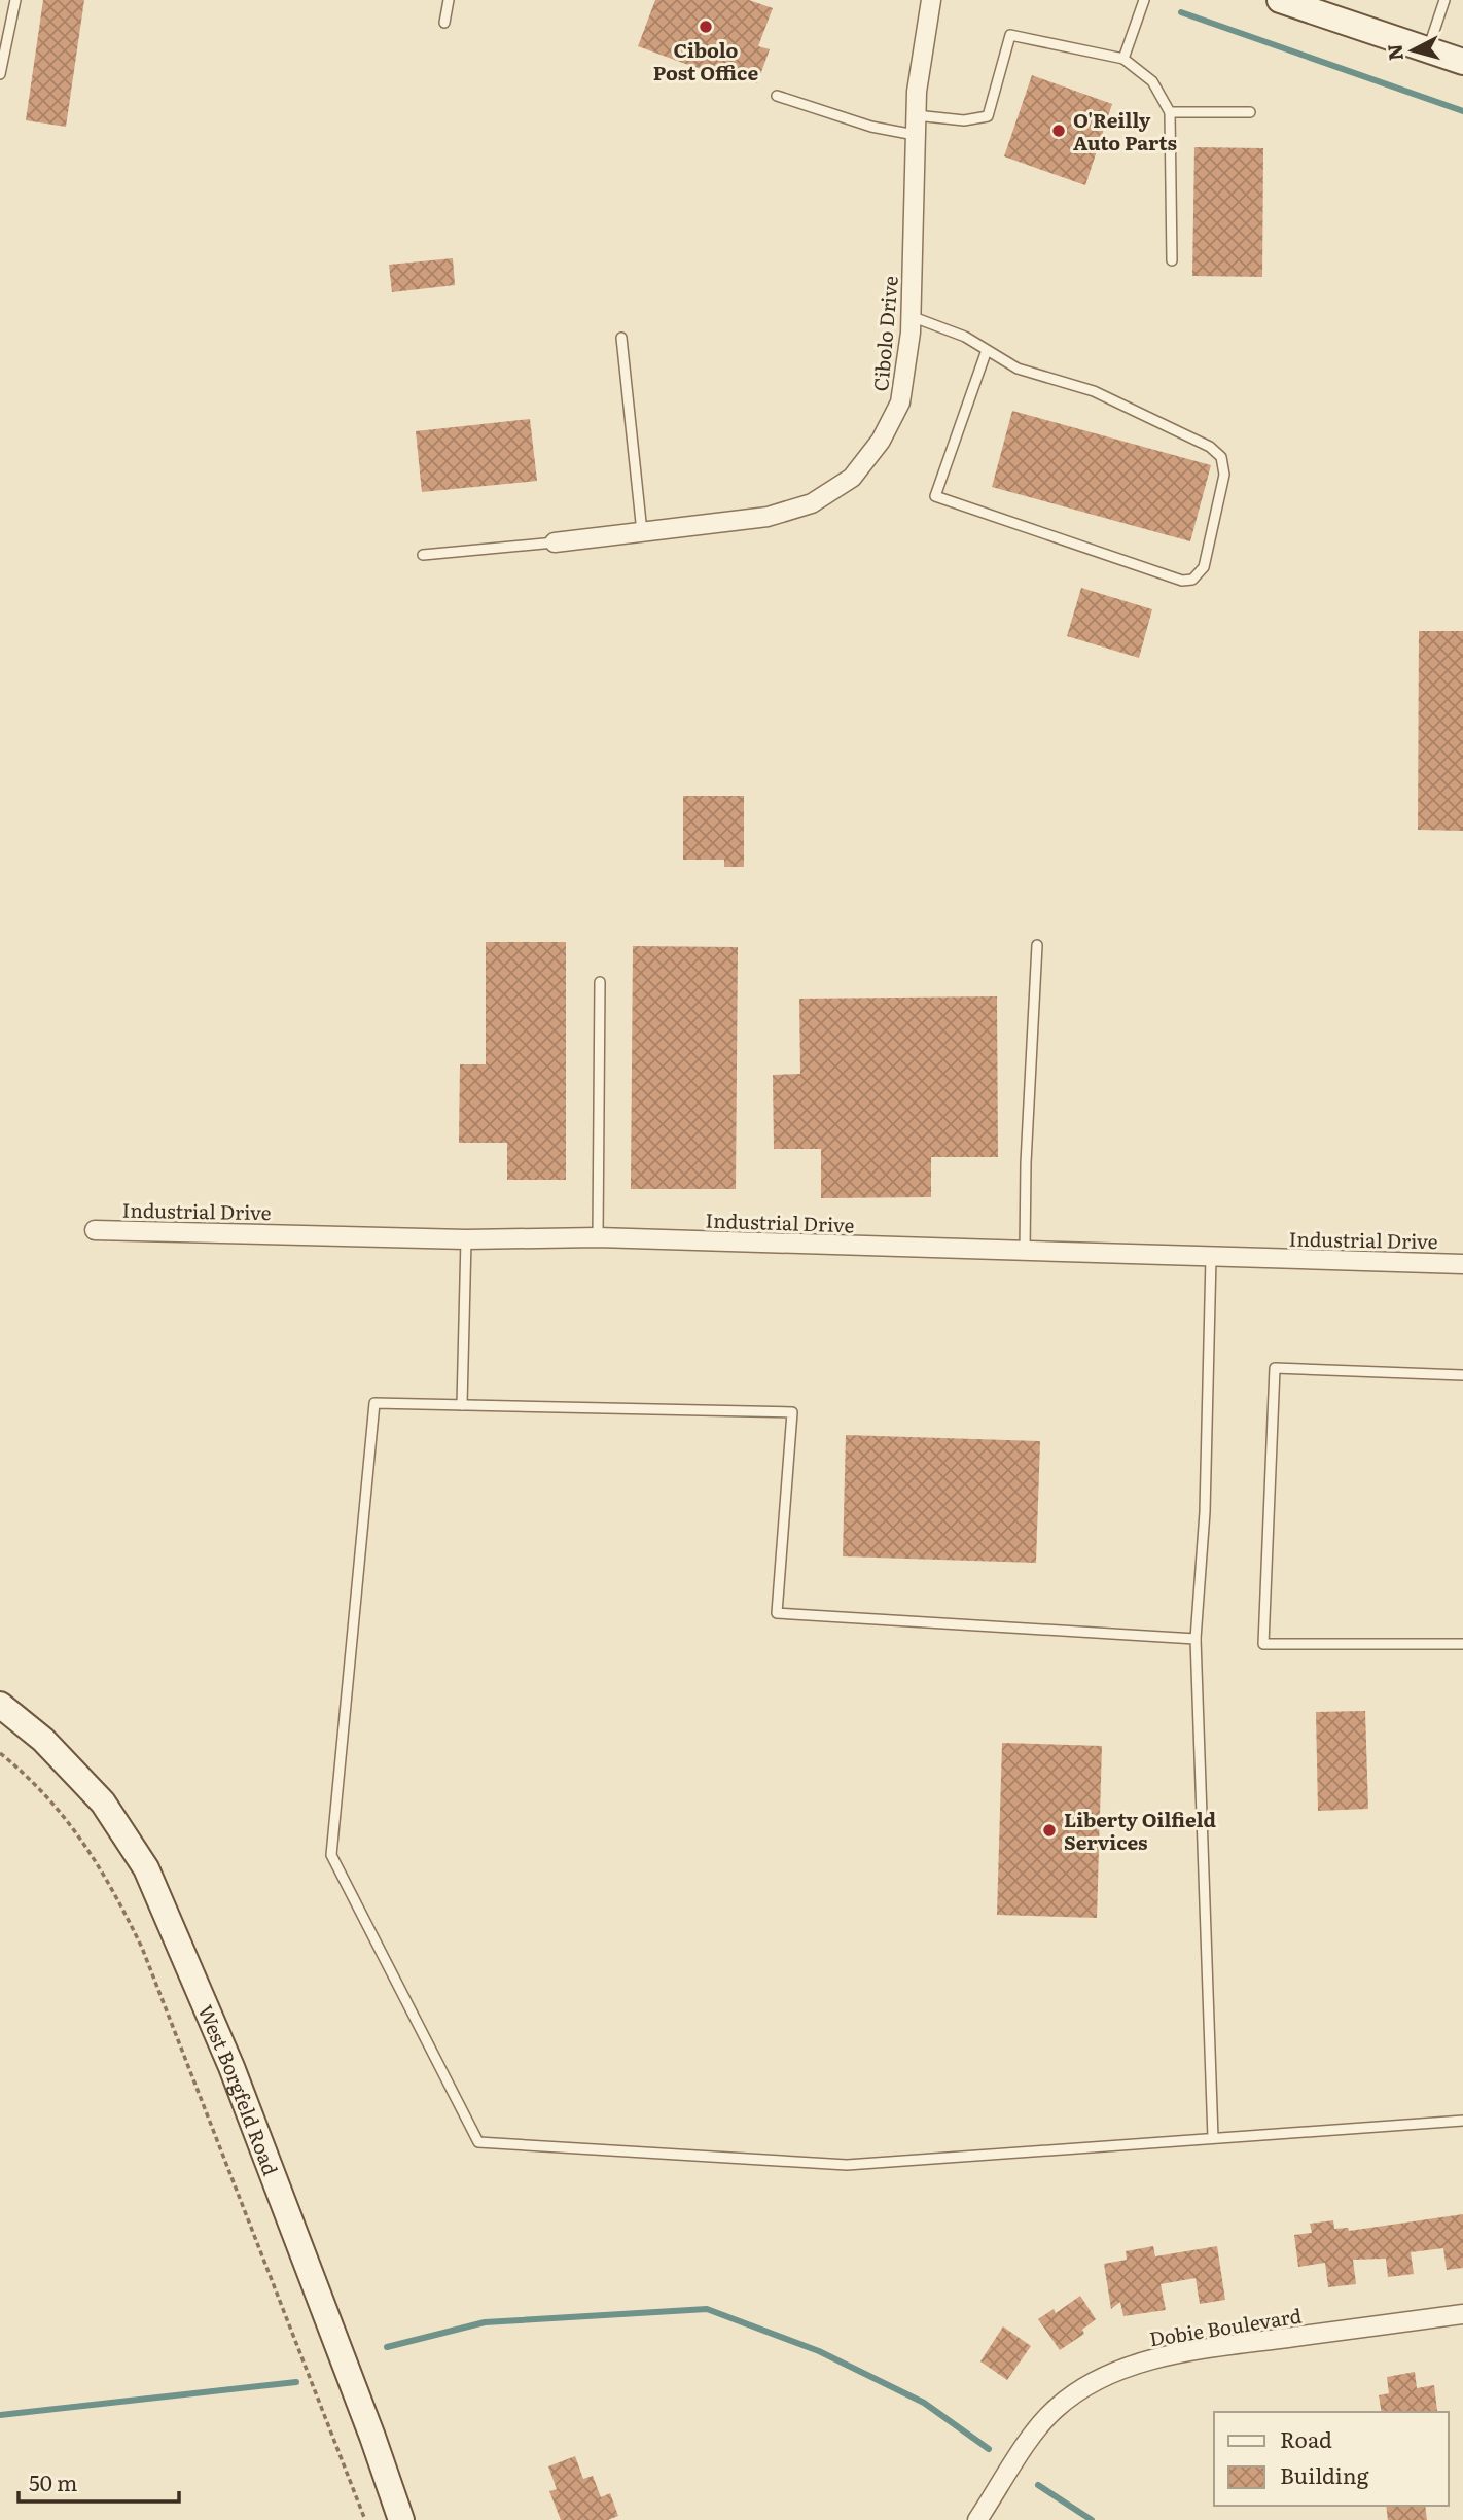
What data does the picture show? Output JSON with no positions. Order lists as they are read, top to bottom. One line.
{"streets":{"street":["Cibolo Drive","Industrial Drive","West Borgfeld Road","Dobie Boulevard"]},"places":["Cibolo Post Office","O'Reilly Auto Parts","Liberty Oilfield Services"],"legend":["Road","Building"],"scale_bar":"50 m","north":"left"}
